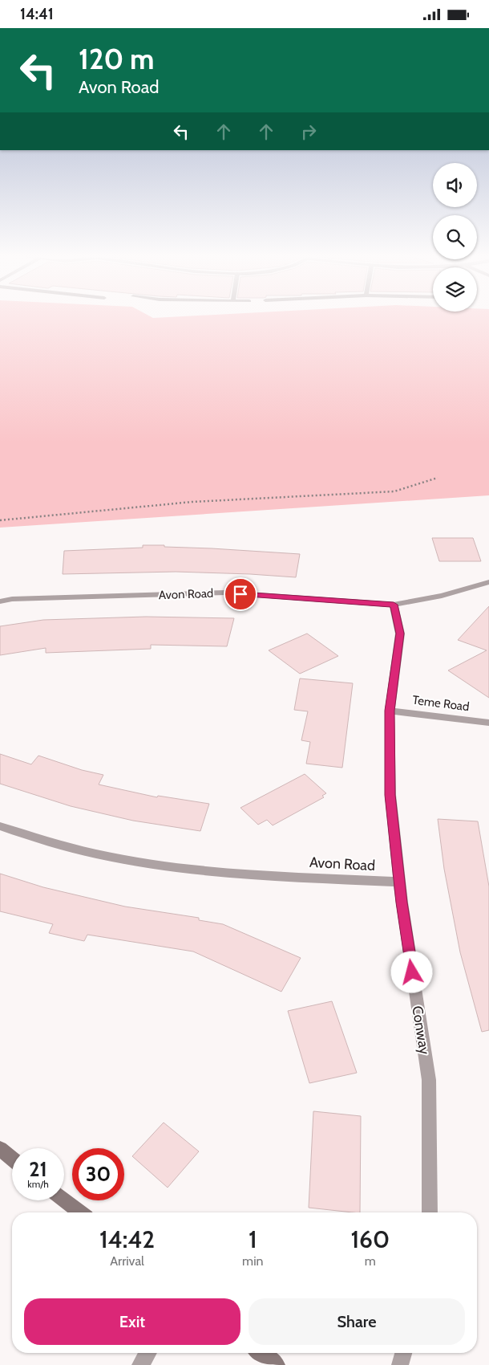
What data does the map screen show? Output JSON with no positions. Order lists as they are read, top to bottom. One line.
{"streets":{"street":["Avon Road","Teme Road","Conway"]},"crossings":[["Avon Road","Conway"],["Teme Road","Conway"]],"page":{"status":"14:41","turn":["120 m","Avon Road"],"speed":"21 km/h","limit":"30","eta":["14:42","Arrival","1","min","160","m"],"buttons":["Exit","Share"]}}
